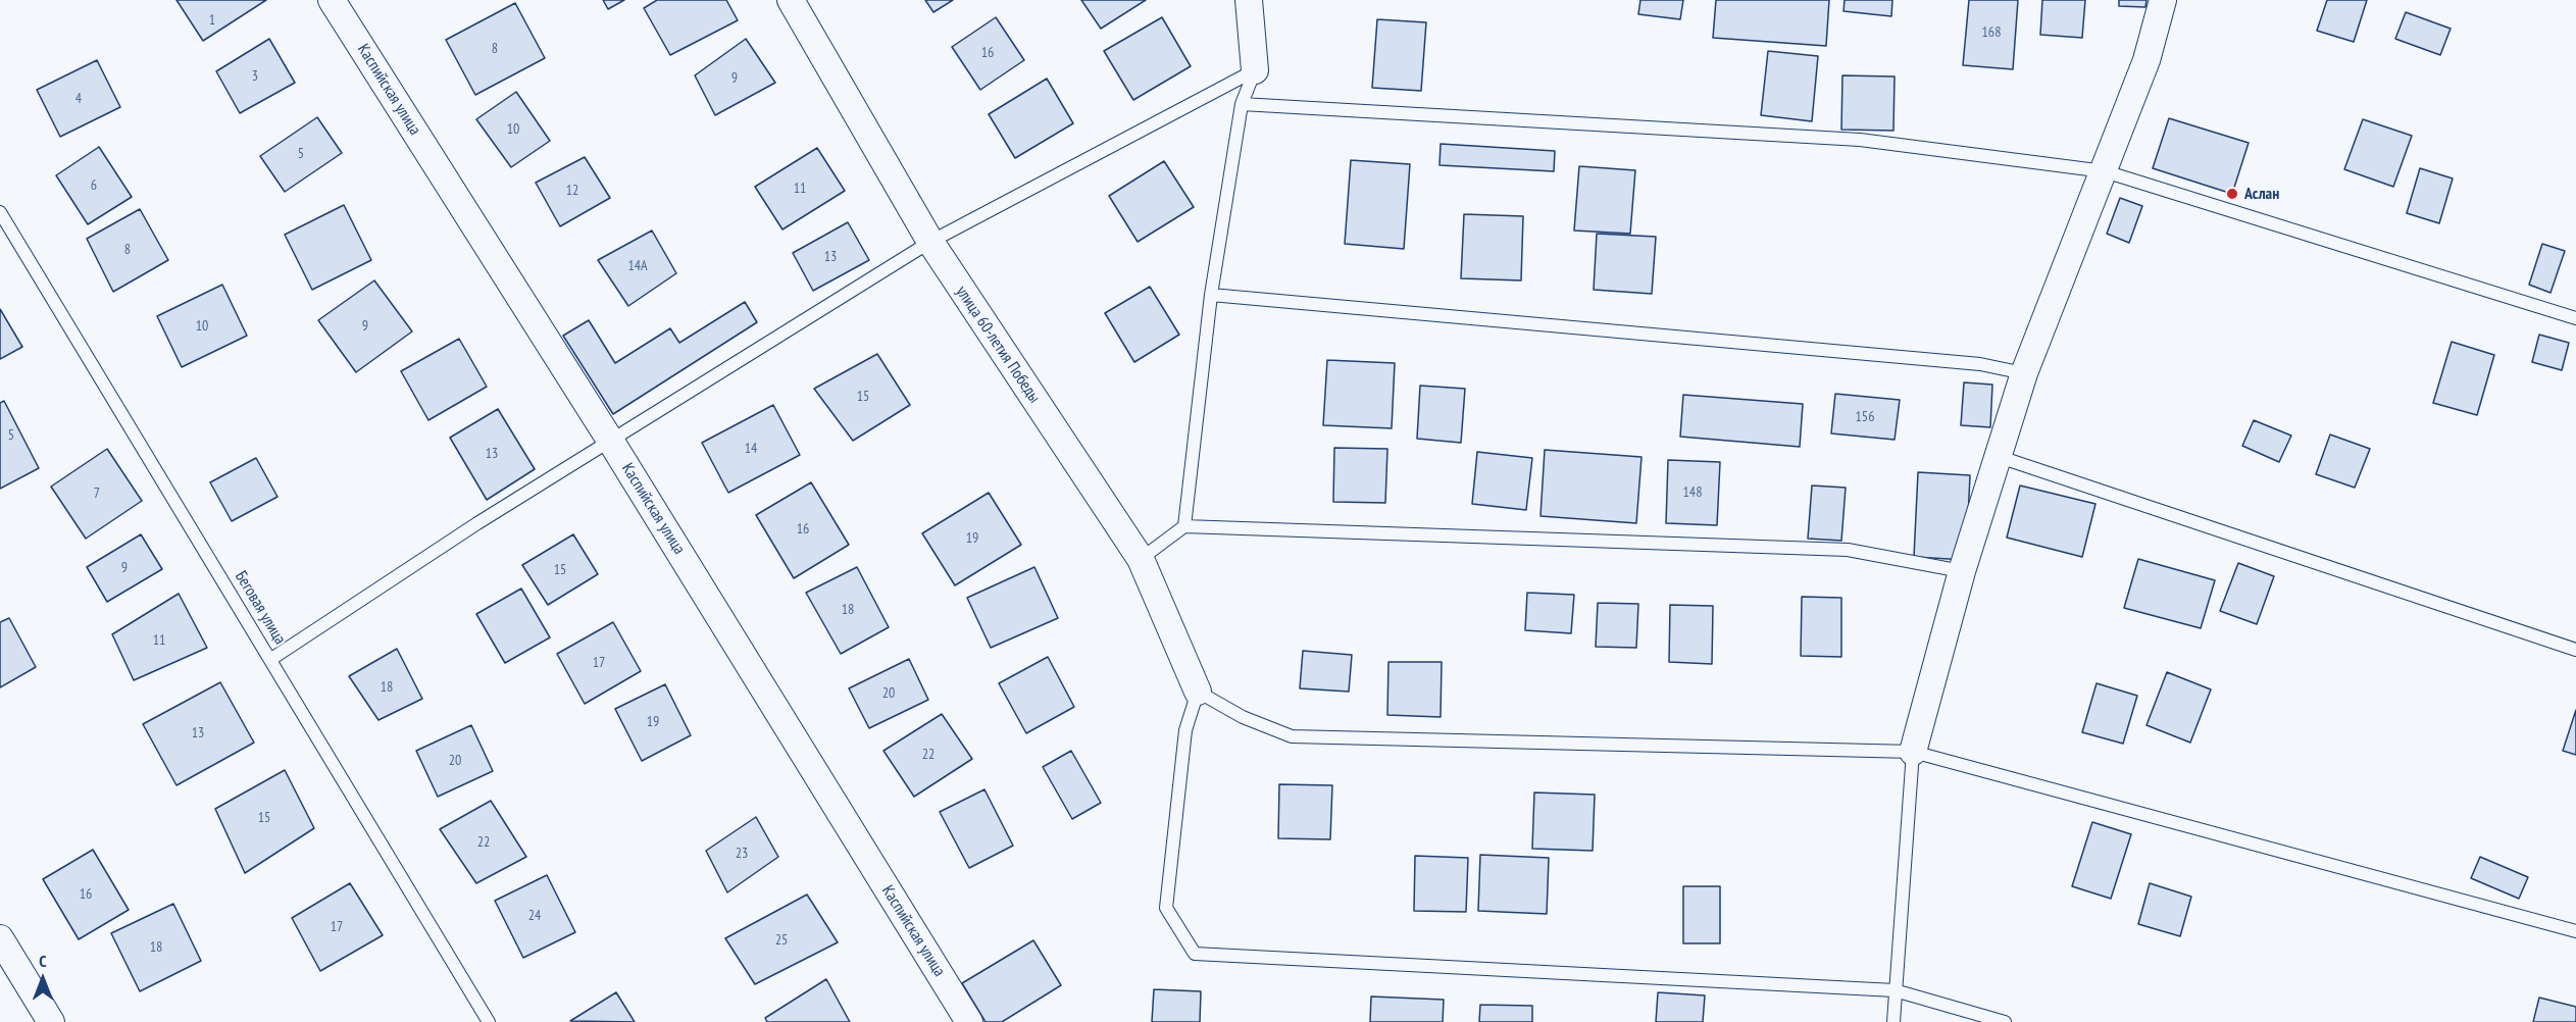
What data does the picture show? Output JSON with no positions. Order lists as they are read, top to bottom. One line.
{"streets":{"street":["Каспийская улица","улица 60-летия Победы"],"lane":["Беговая улица"]},"places":["Аслан"],"house_numbers":["1","168","8","16","3","9","4","10","5","6","11","12","8","13","14А","10","9","15","156","5","14","13","148","7","16","19","9","15","18","11","17","18","20","19","13","22","20","15","22","23","16","24","17","25","18"],"north":"top"}
